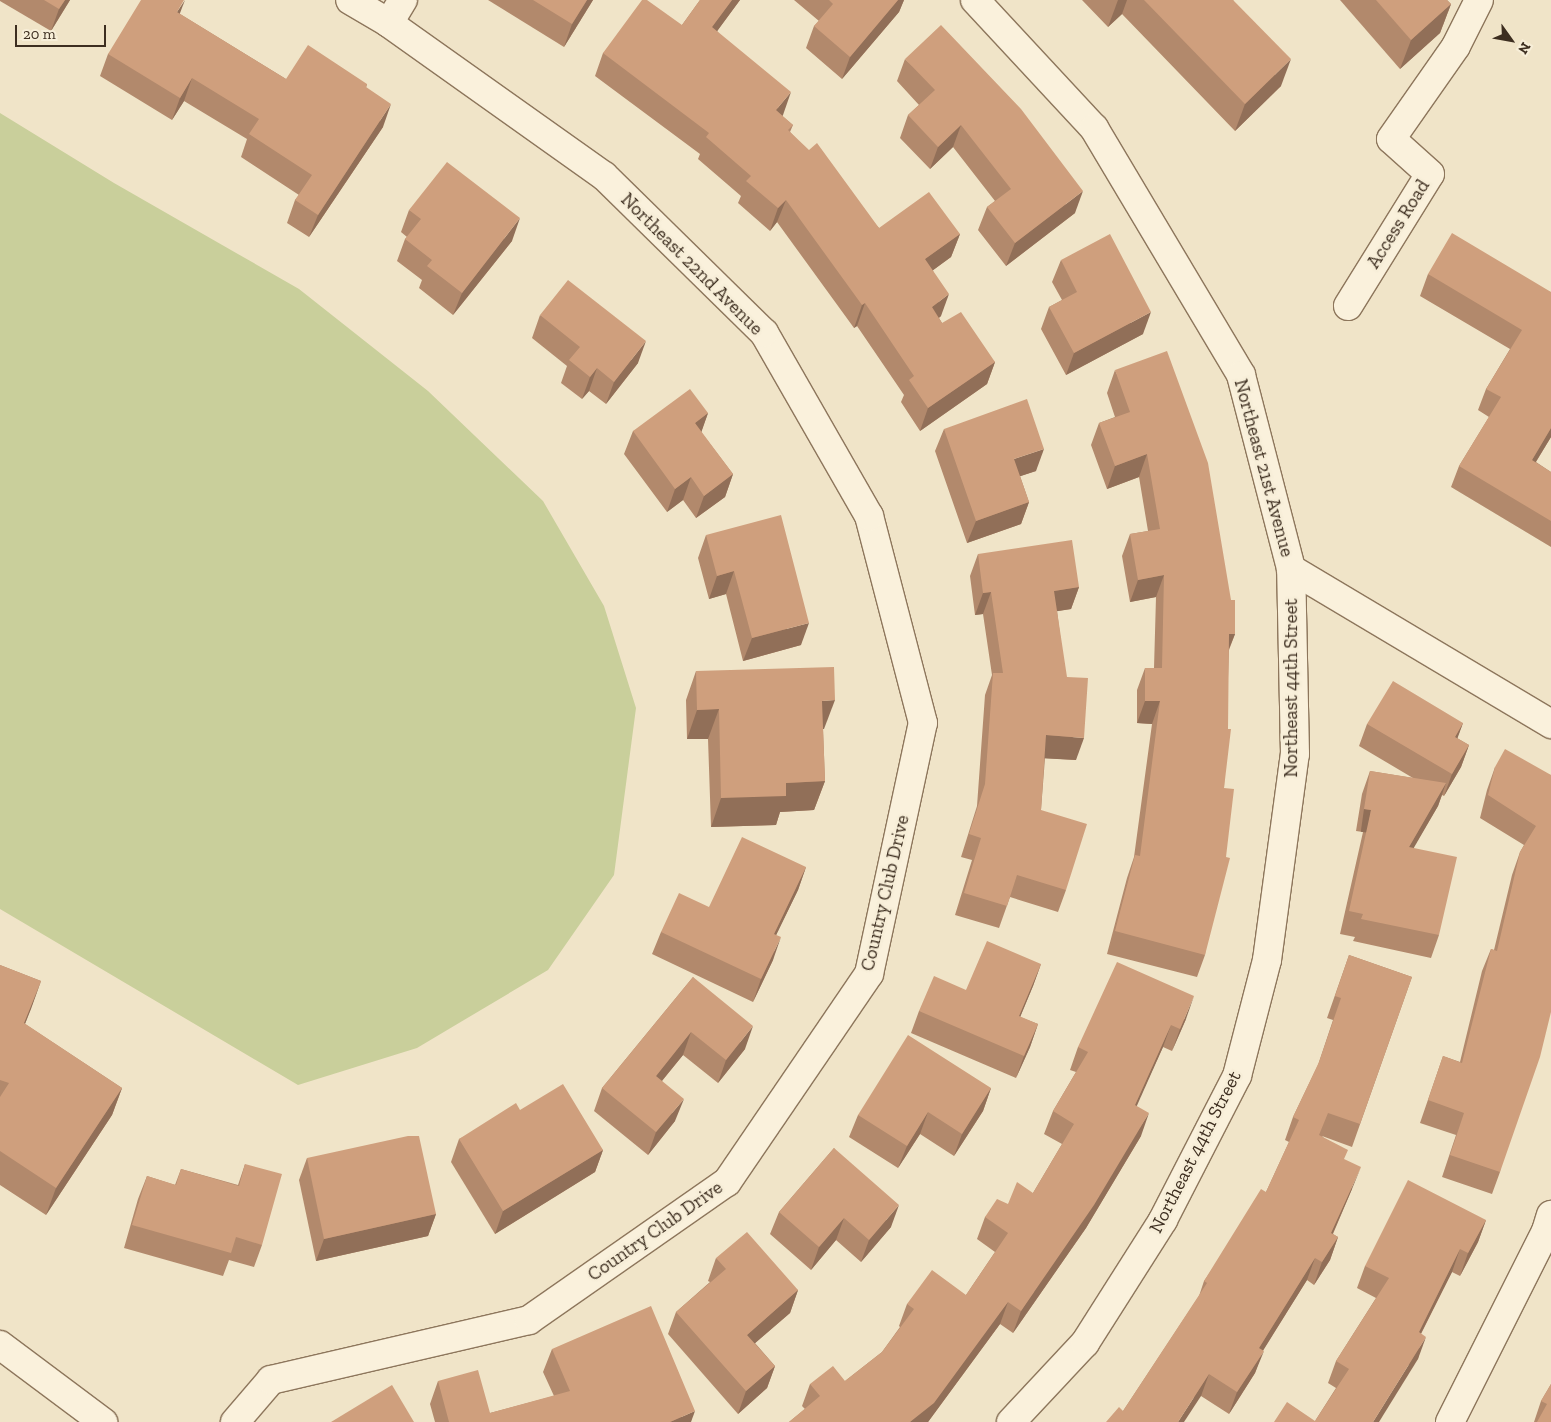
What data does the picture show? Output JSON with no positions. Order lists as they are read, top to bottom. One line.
{"streets":{"street":["Access Road","Northeast 22nd Avenue","Northeast 21st Avenue","Northeast 44th Street","Country Club Drive"]},"crossings":[["Northeast 22nd Avenue","Country Club Drive"],["Northeast 21st Avenue","Northeast 44th Street"]],"scale_bar":"20 m","north":"bottom right"}
